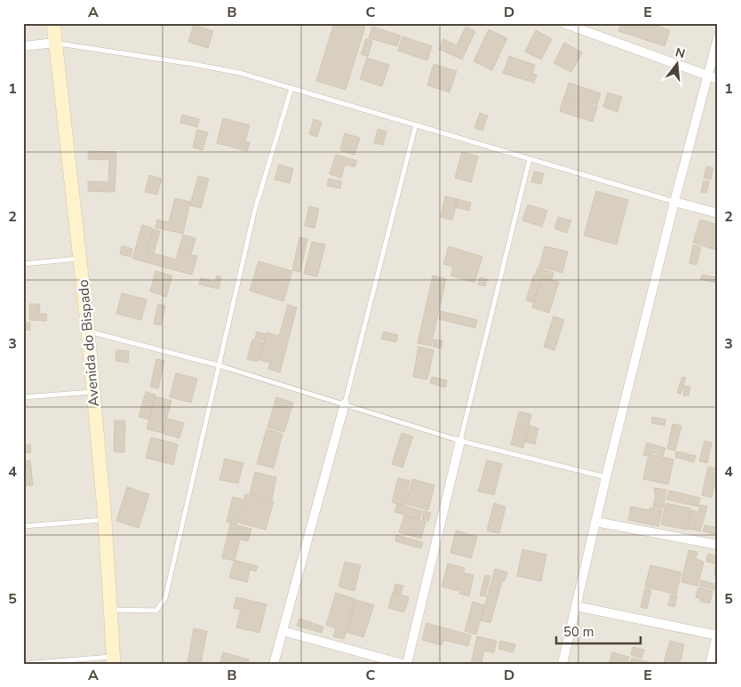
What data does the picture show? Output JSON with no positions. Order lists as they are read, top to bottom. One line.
{"streets":{"main road":["Avenida do Bispado"]},"scale_bar":"50 m","north":"top","grid":{"columns":["A","B","C","D","E"],"rows":["1","2","3","4","5"]}}
